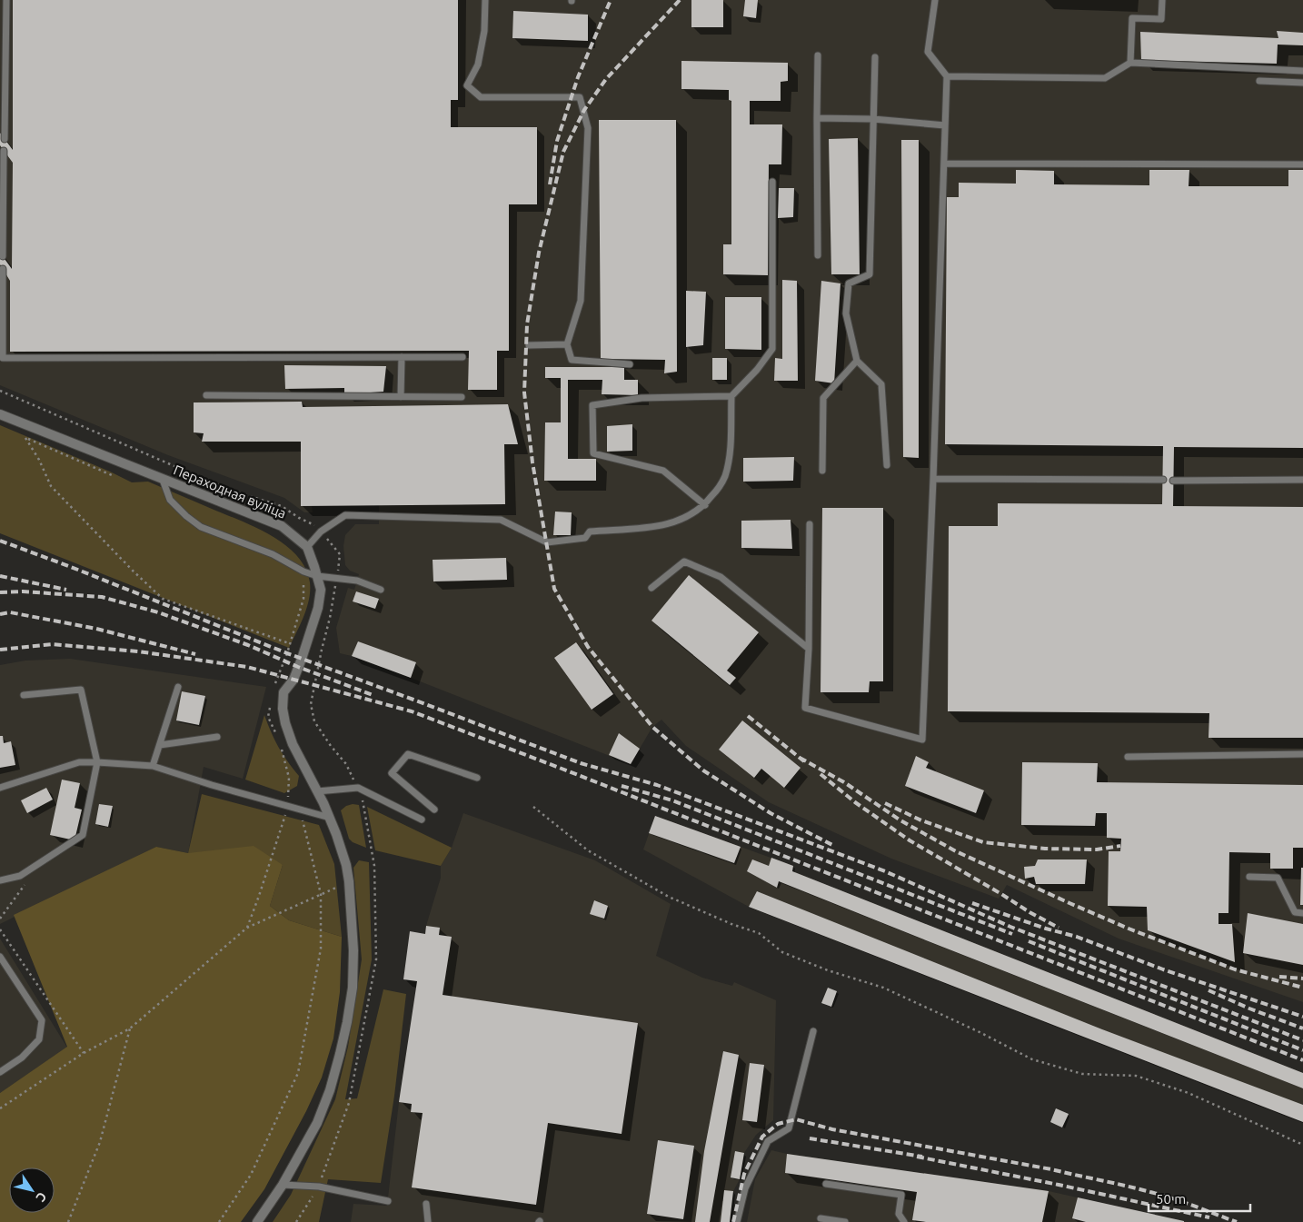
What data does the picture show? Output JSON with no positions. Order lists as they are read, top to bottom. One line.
{"streets":{"street":["Пераходная вуліца"]},"scale_bar":"50 m","north":"bottom right"}
